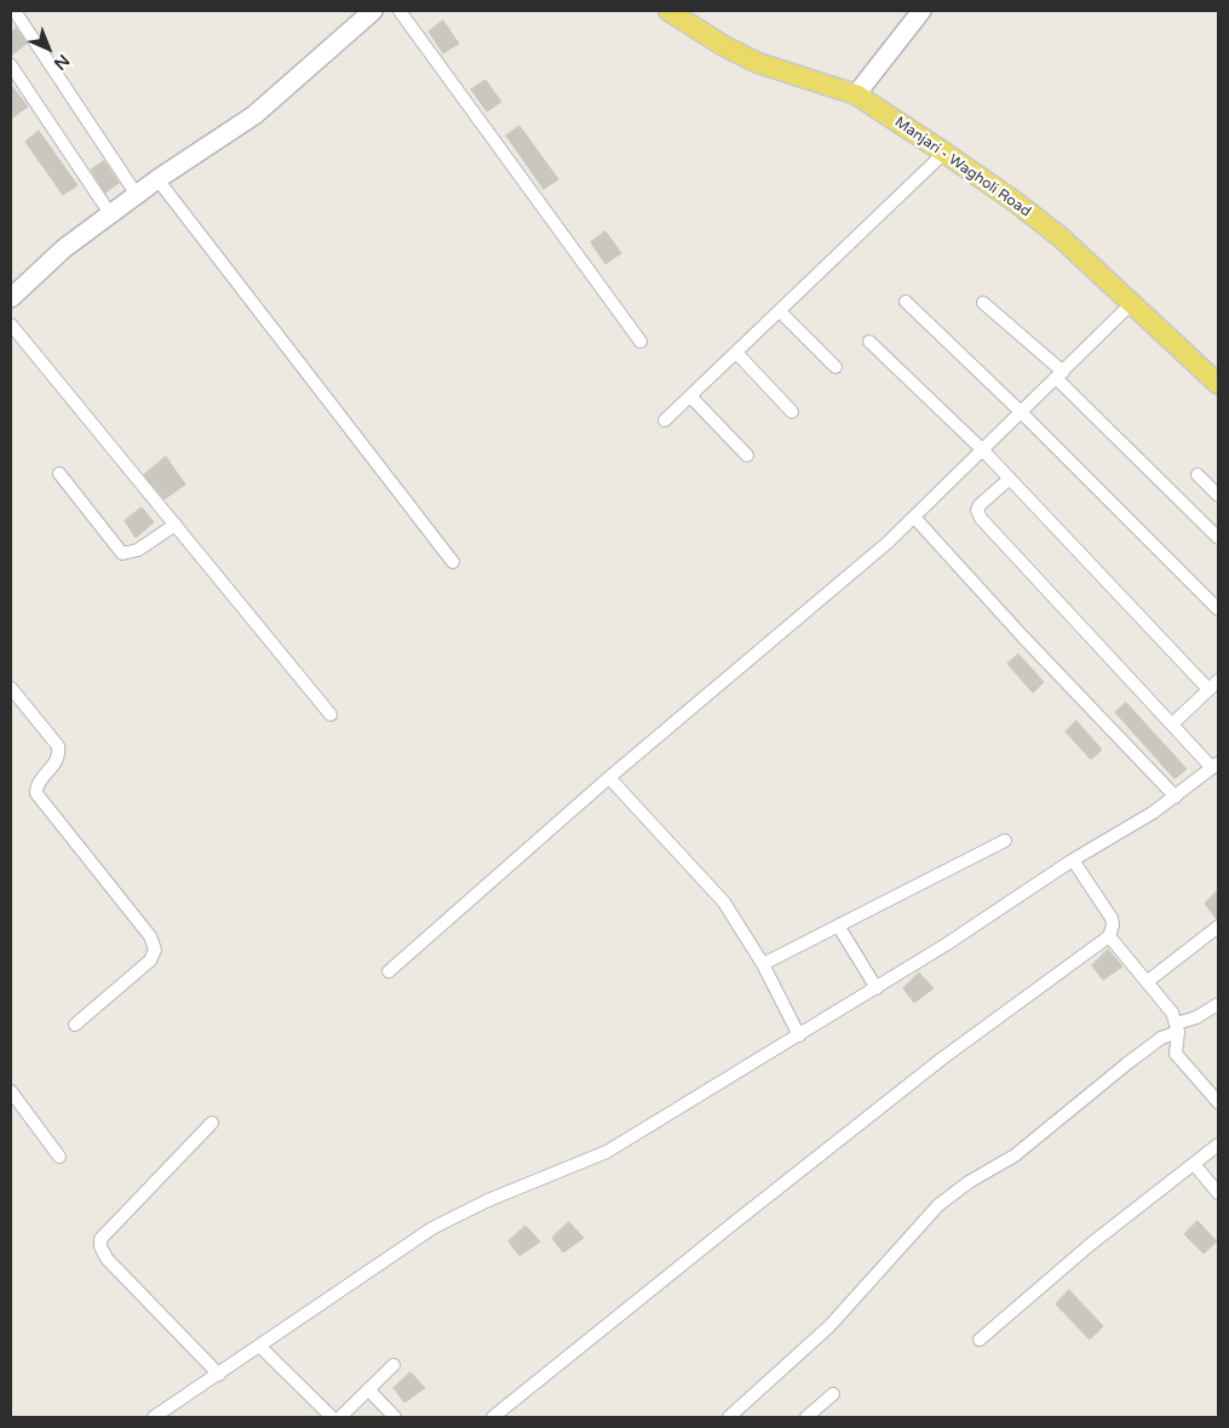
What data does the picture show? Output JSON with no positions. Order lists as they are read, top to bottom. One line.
{"streets":{"main road":["Manjari - Wagholi Road"]},"north":"bottom right"}
